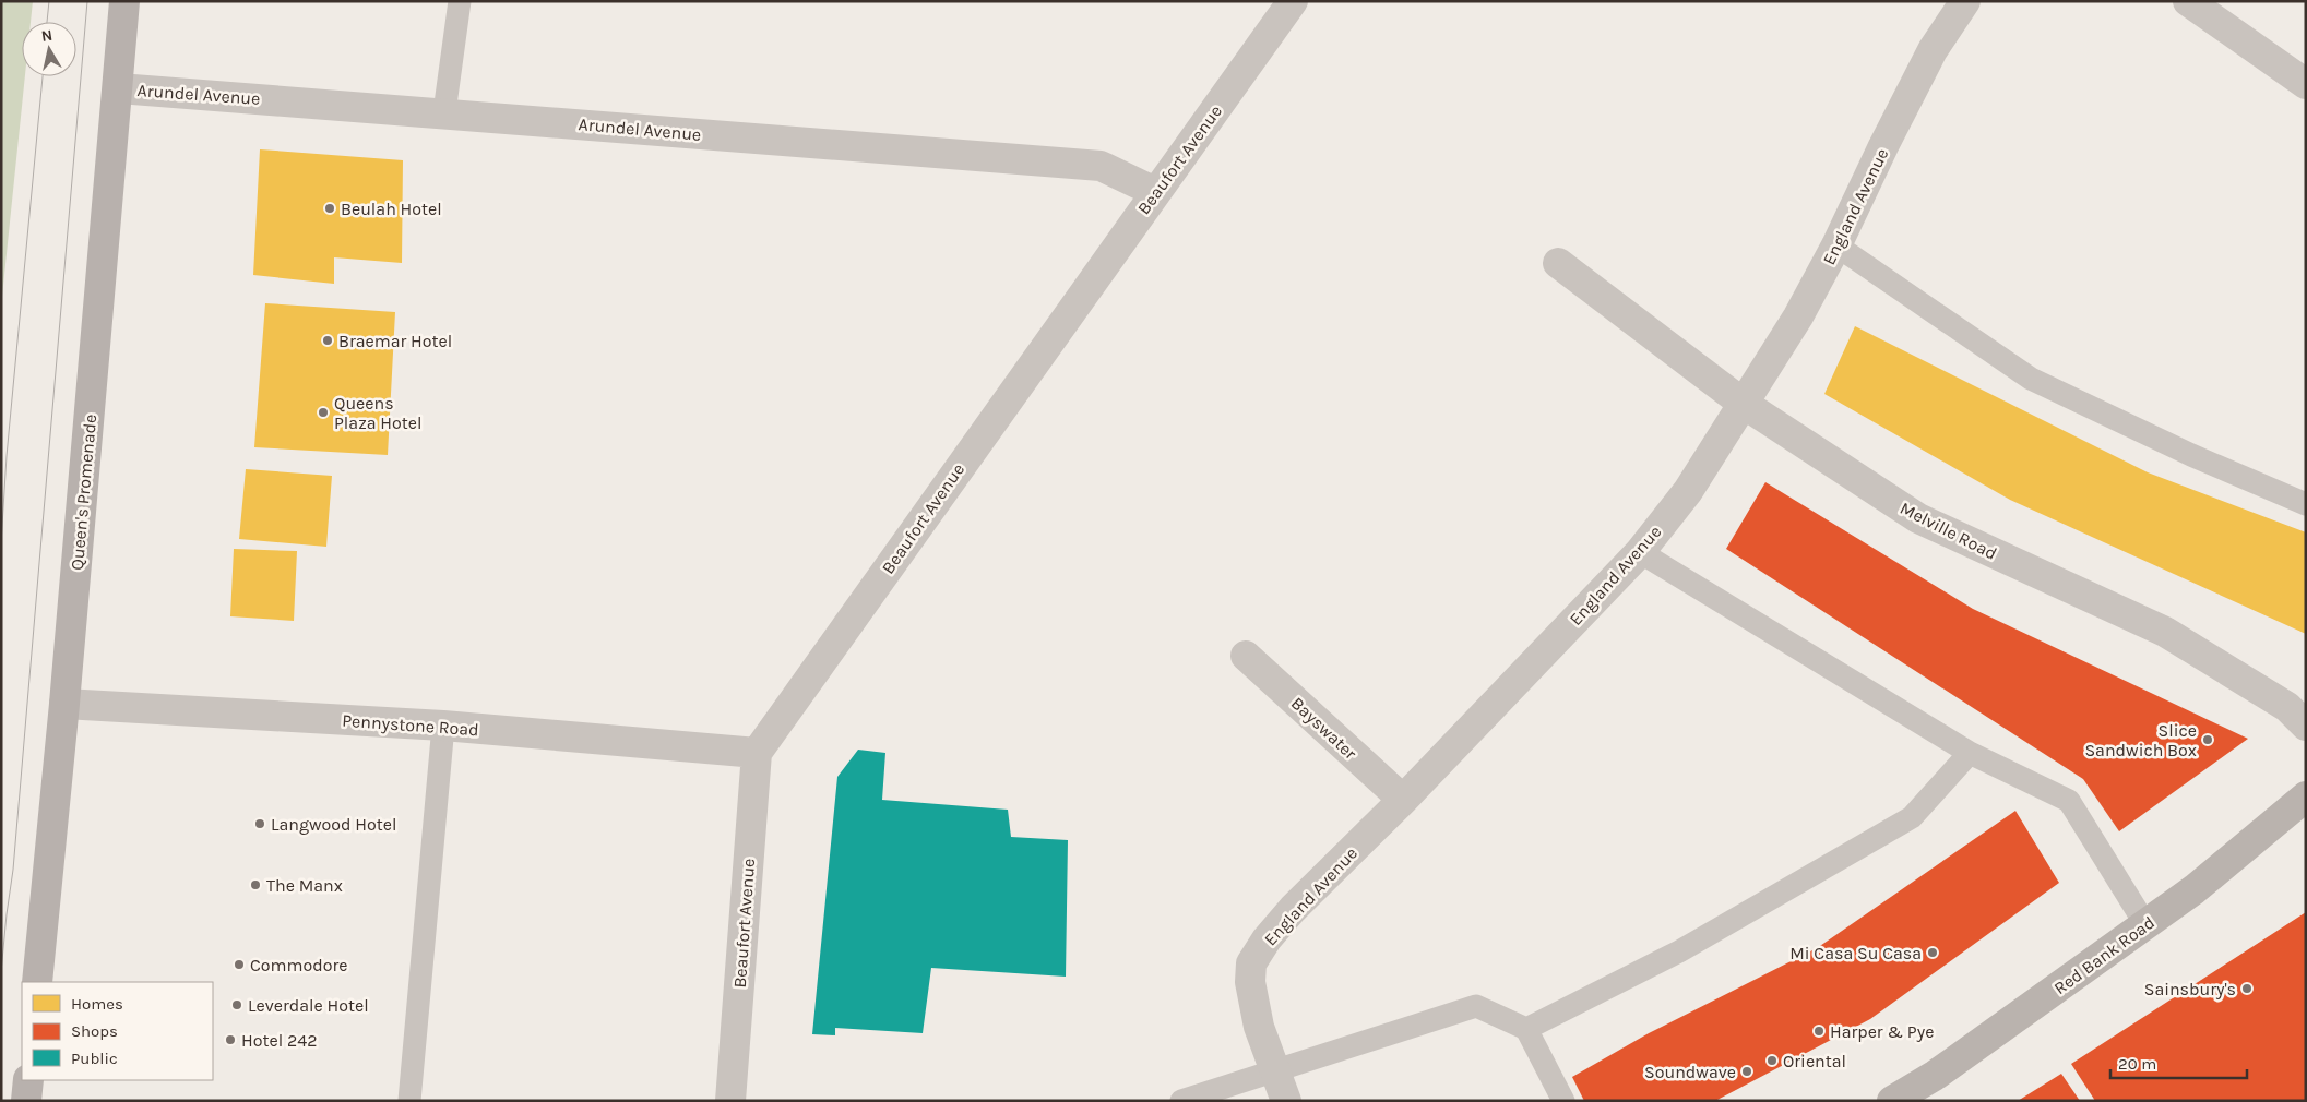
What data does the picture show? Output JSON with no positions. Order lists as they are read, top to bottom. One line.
{"streets":{"main road":["Queen's Promenade"],"street":["Arundel Avenue","Beaufort Avenue","England Avenue","Melville Road","Pennystone Road","Bayswater","Red Bank Road"]},"crossings":[["Arundel Avenue","Beaufort Avenue"],["Arundel Avenue","Queen's Promenade"],["Beaufort Avenue","Pennystone Road"],["England Avenue","Melville Road"],["England Avenue","Bayswater"],["Queen's Promenade","Pennystone Road"]],"places":["Beulah Hotel","Braemar Hotel","Queens Plaza Hotel","Slice Sandwich Box","Langwood Hotel","The Manx","Mi Casa Su Casa","Commodore","Sainsbury's","Leverdale Hotel","Harper & Pye","Hotel 242","Oriental","Soundwave"],"legend":["Homes","Shops","Public"],"scale_bar":"20 m","north":"top"}
